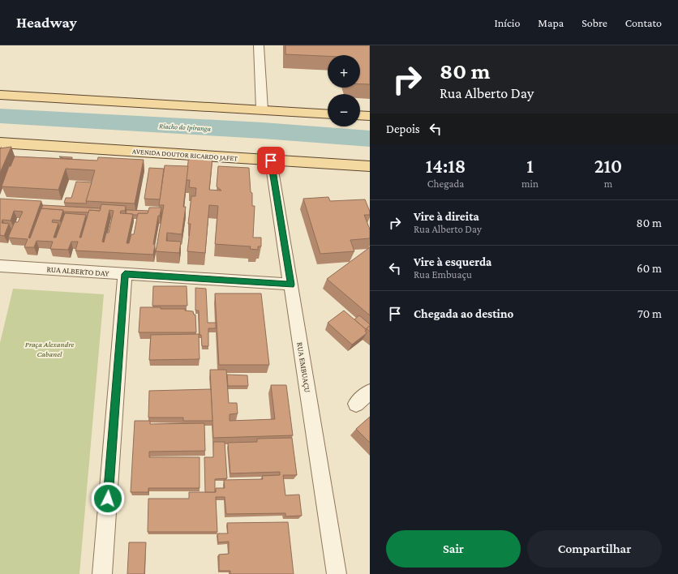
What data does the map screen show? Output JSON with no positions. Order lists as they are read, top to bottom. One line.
{"streets":{"main road":["AVENIDA DOUTOR RICARDO JAFET"],"street":["RUA ALBERTO DAY","RUA EMBUAÇU"]},"crossings":[["AVENIDA DOUTOR RICARDO JAFET","RUA EMBUAÇU"],["RUA ALBERTO DAY","RUA EMBUAÇU"]],"water":["Riacho do Ipiranga"],"parks":["Praça Alexandre Cabanel"],"page":{"header":"Headway","nav":["Início","Mapa","Sobre","Contato"],"turn":["80 m","Rua Alberto Day"],"map_buttons":["+","−"],"then":"Depois","eta":["14:18","Chegada","1","min","210","m"],"list":[{"name":"Vire à direita","note":"Rua Alberto Day","value":"80 m"},{"name":"Vire à esquerda","note":"Rua Embuaçu","value":"60 m"},{"name":"Chegada ao destino","value":"70 m"}],"buttons":["Sair","Compartilhar"]}}
